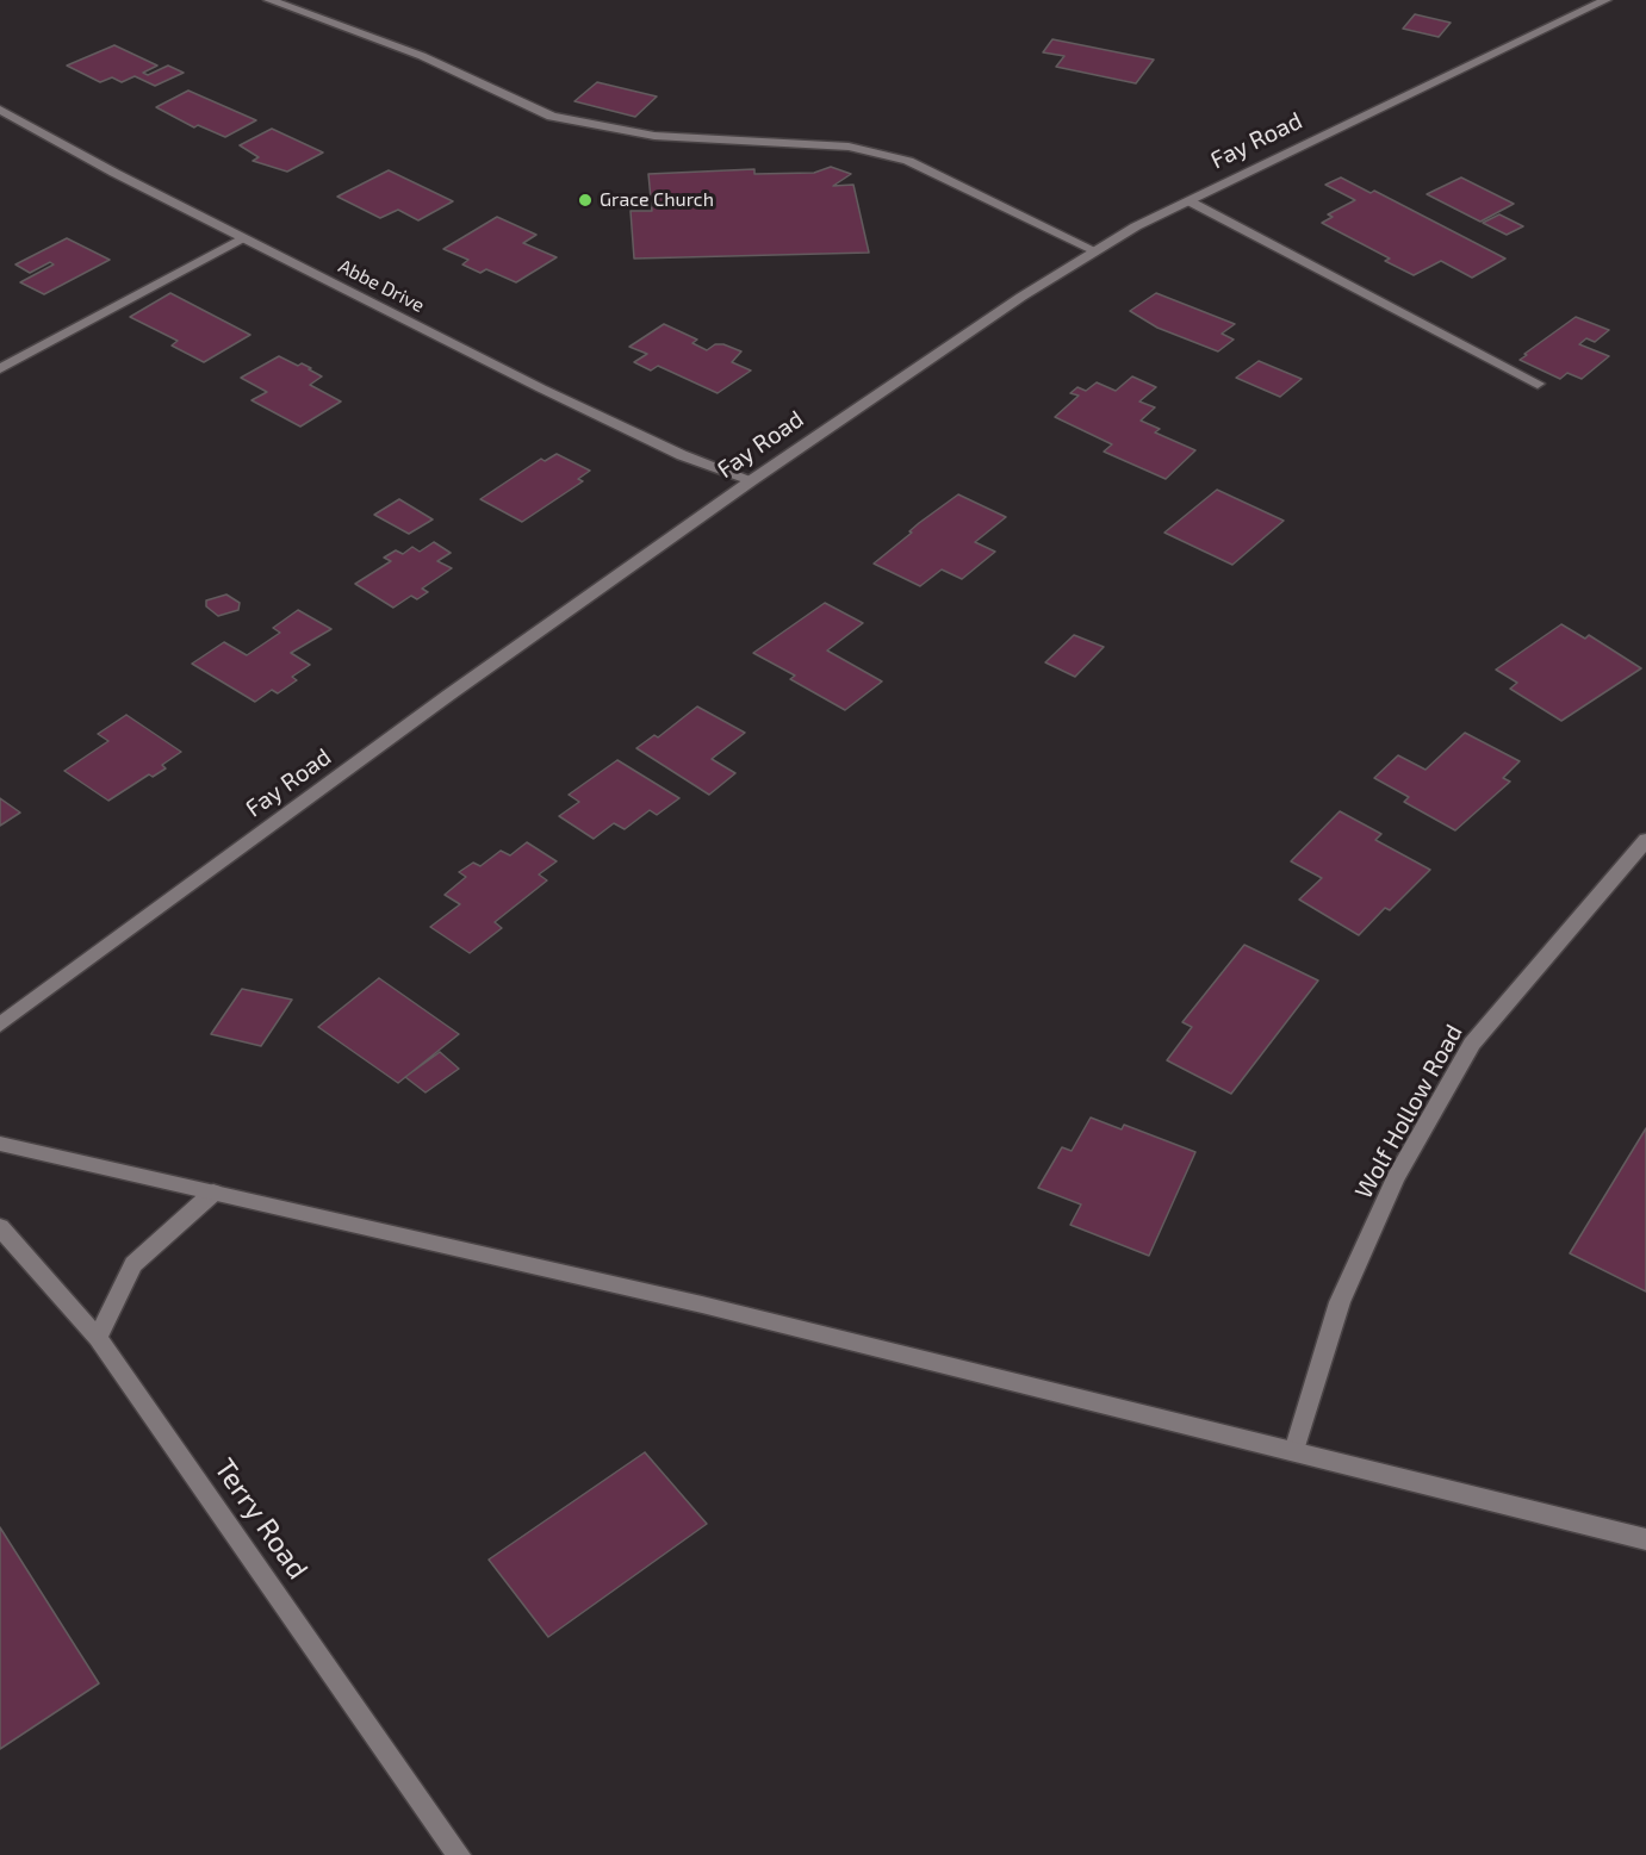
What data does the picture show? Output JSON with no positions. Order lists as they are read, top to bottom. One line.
{"streets":{"street":["Fay Road","Abbe Drive","Wolf Hollow Road","Terry Road"]},"crossings":[["Fay Road","Abbe Drive"]],"places":["Grace Church"]}
